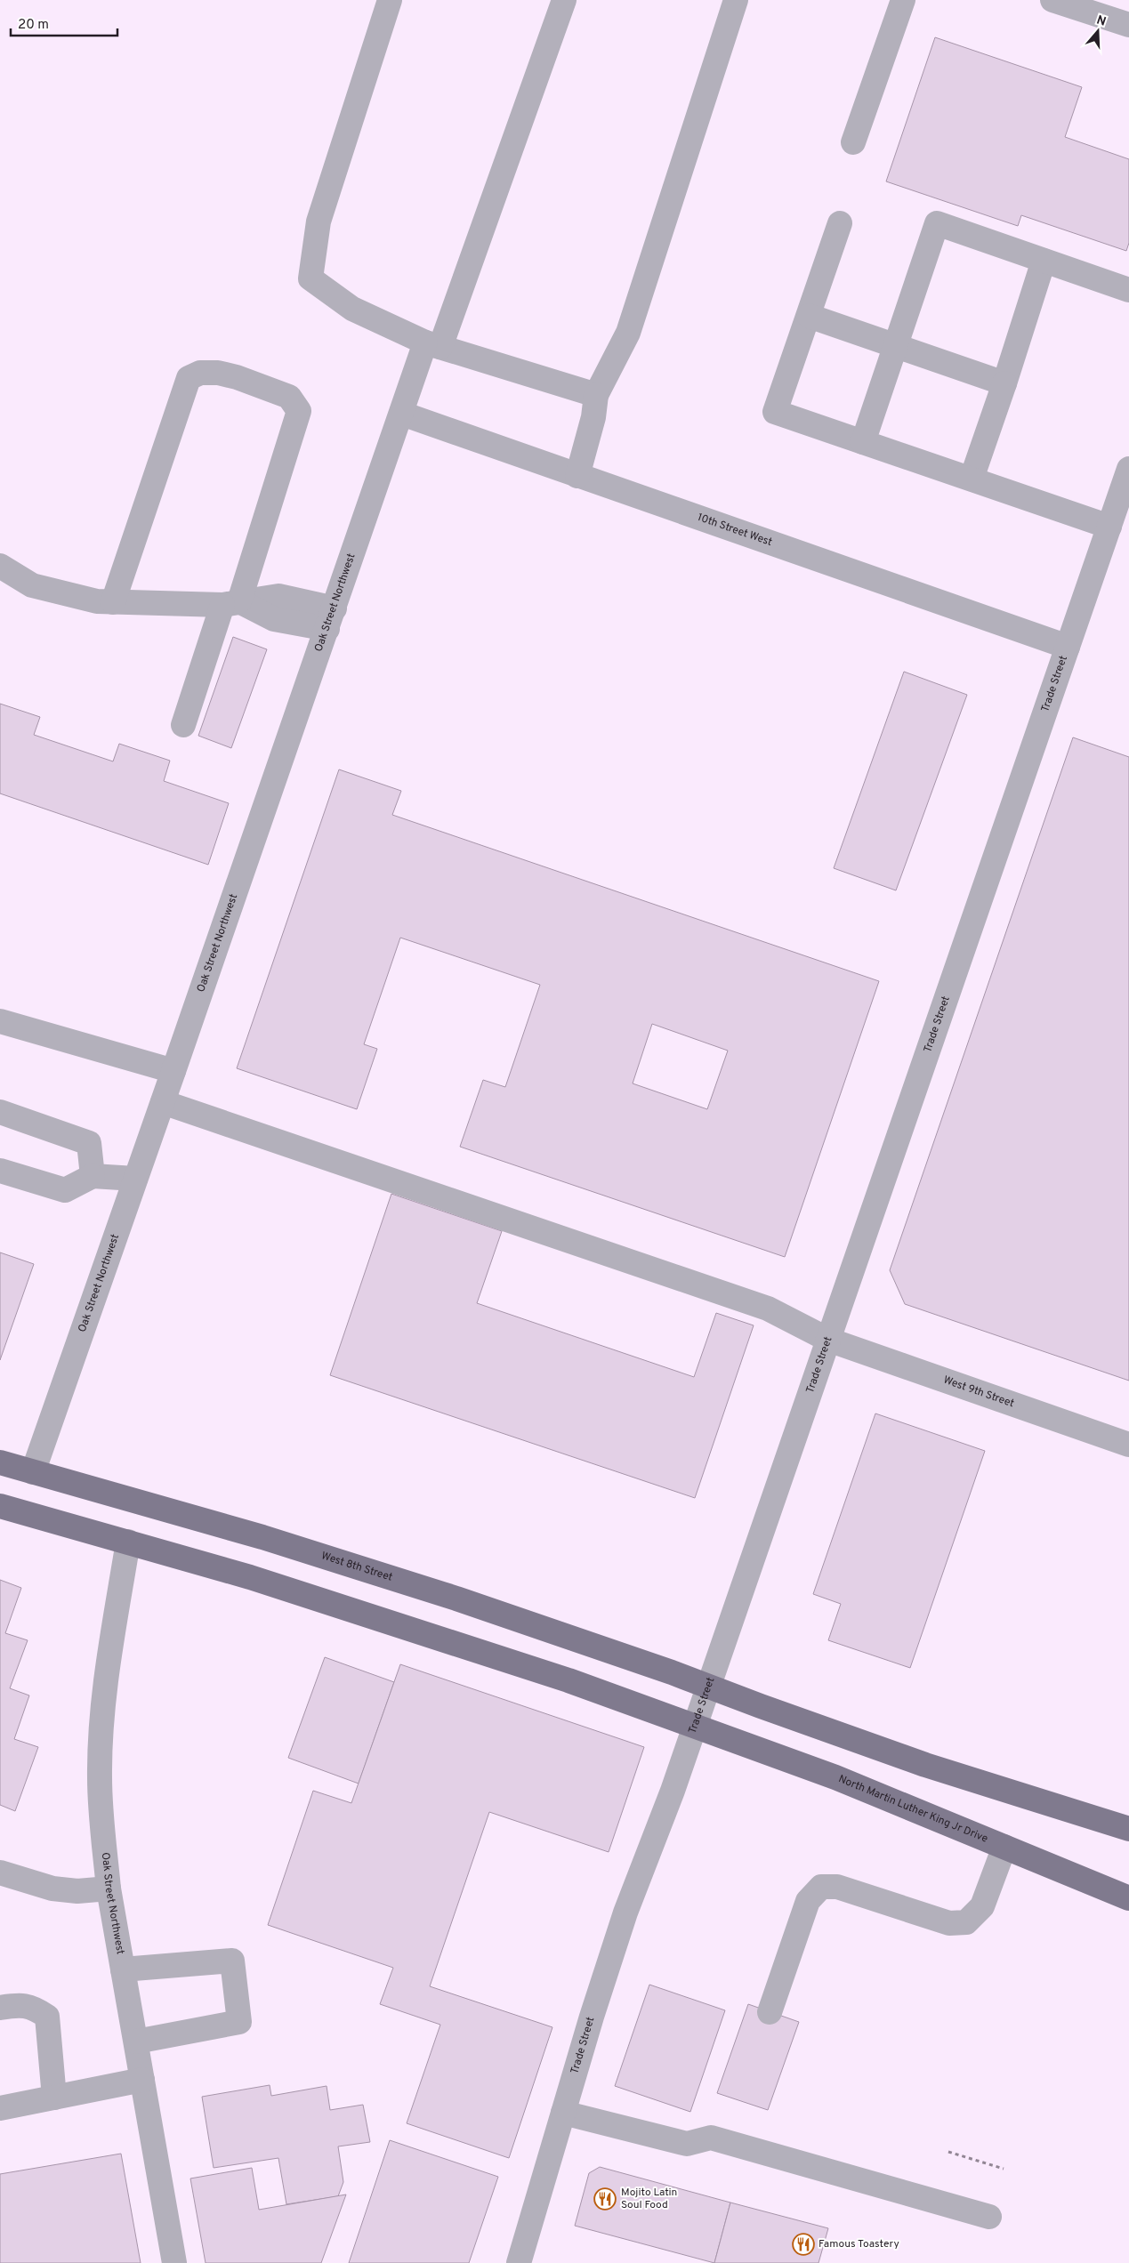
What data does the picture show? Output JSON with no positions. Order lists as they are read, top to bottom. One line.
{"streets":{"main road":["West 8th Street","North Martin Luther King Jr Drive"],"street":["10th Street West","Oak Street Northwest","Trade Street","West 9th Street"]},"crossings":[["10th Street West","Oak Street Northwest"],["10th Street West","Trade Street"],["Oak Street Northwest","West 9th Street"],["Oak Street Northwest","West 8th Street"],["Trade Street","West 9th Street"],["Trade Street","West 8th Street"],["Trade Street","North Martin Luther King Jr Drive"]],"places":{"restaurant":["Mojito Latin Soul Food","Famous Toastery"]},"scale_bar":"20 m","north":"top"}
